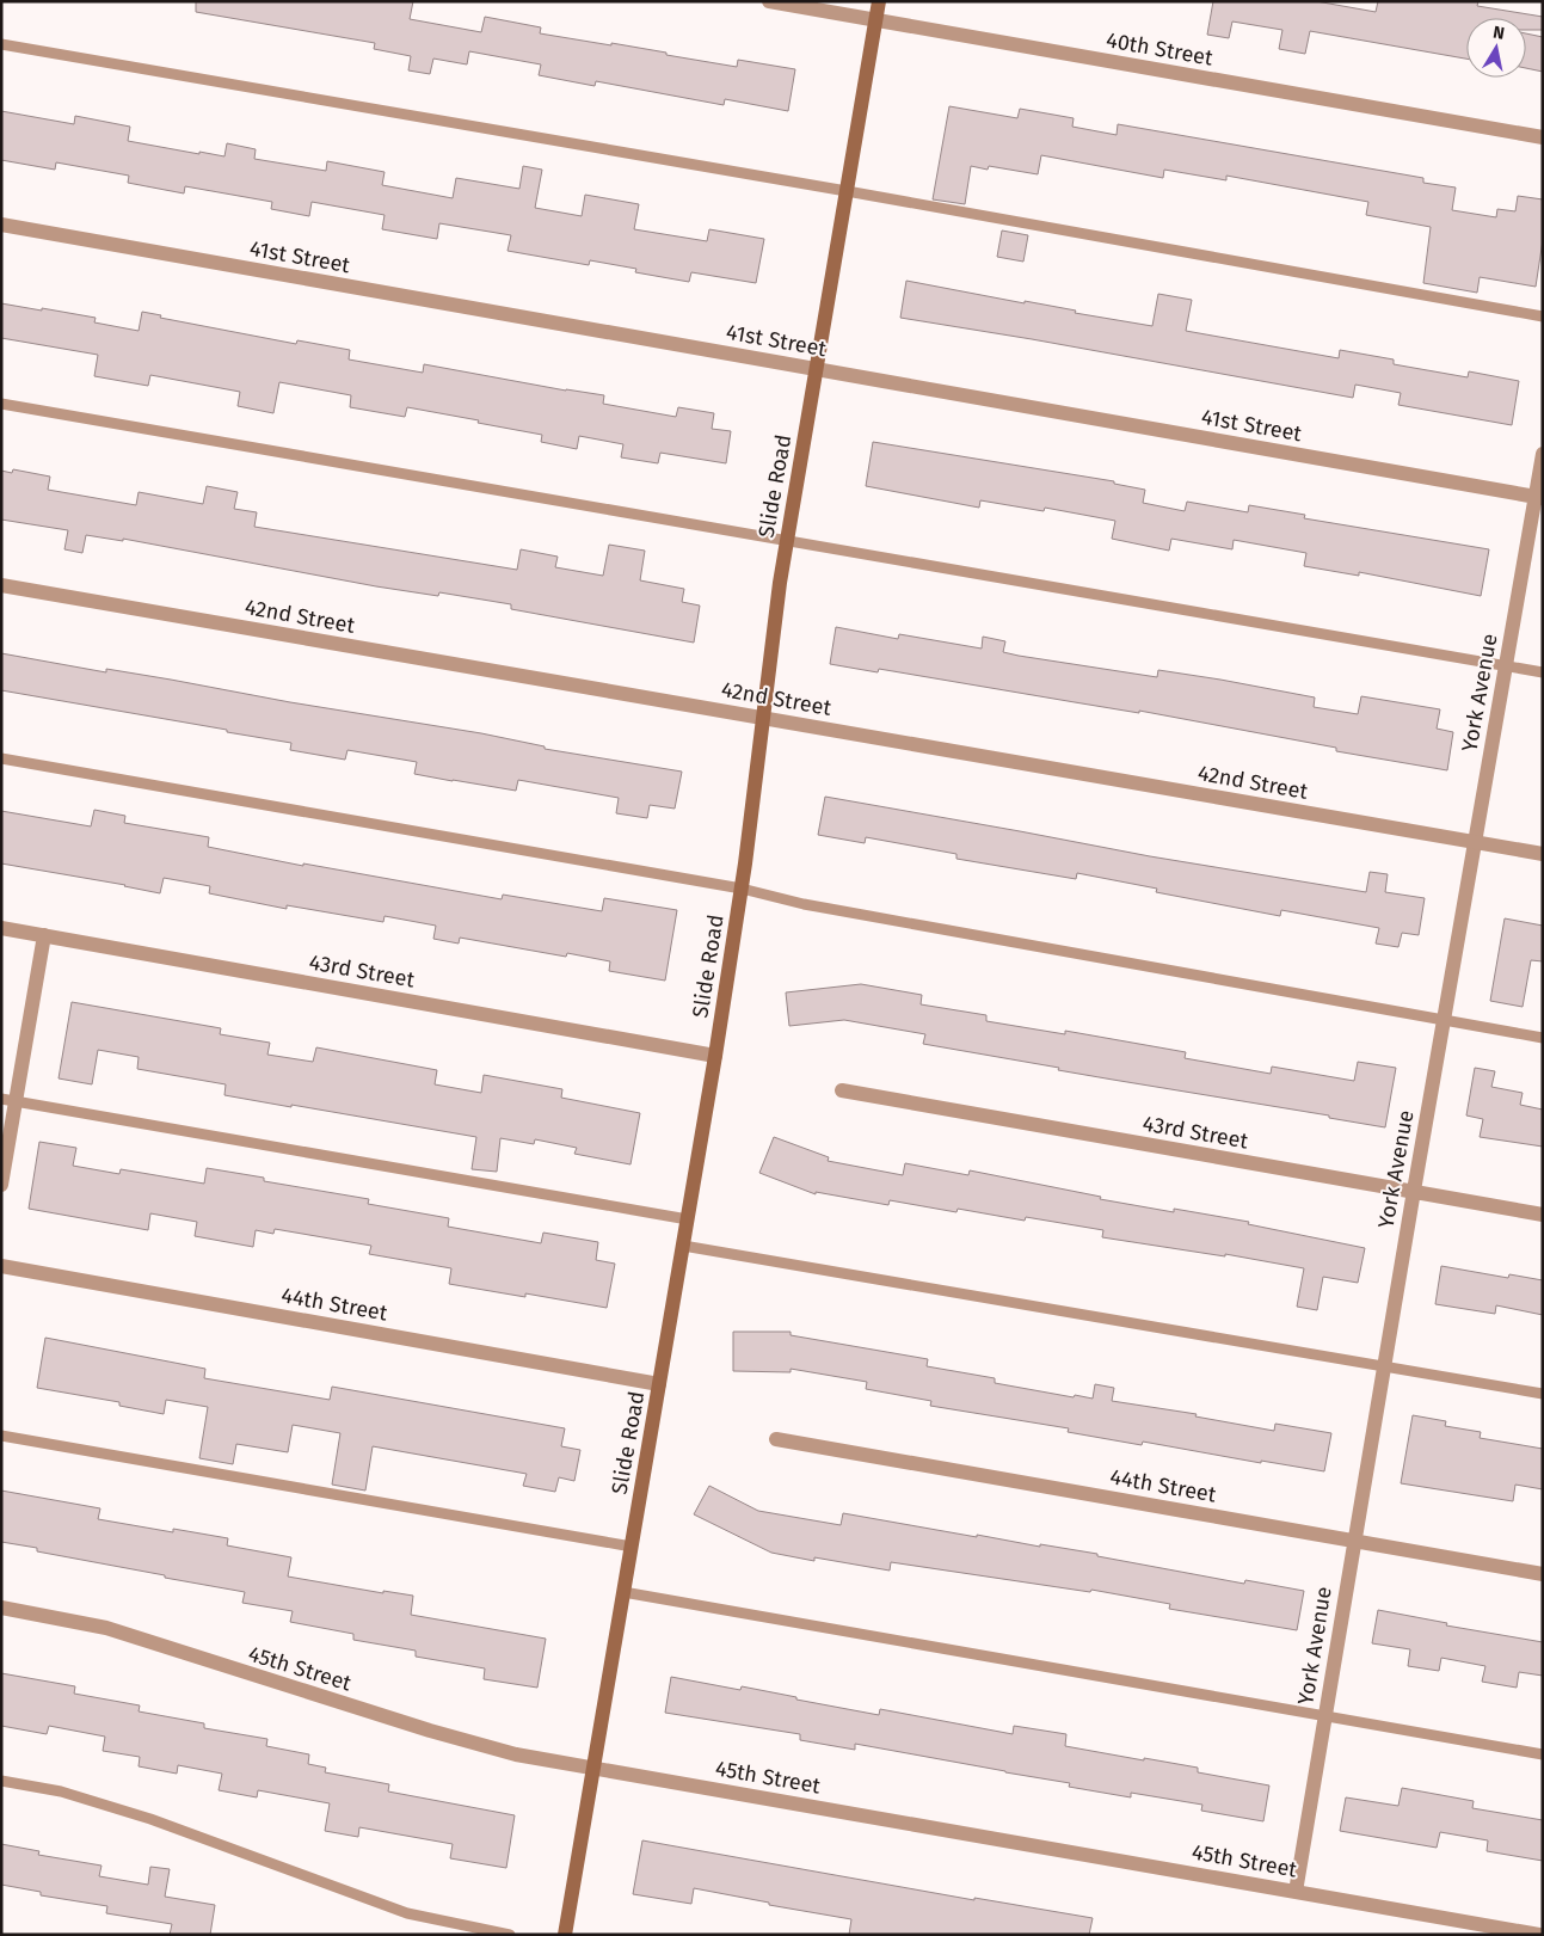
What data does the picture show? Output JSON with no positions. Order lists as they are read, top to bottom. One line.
{"streets":{"main road":["Slide Road"],"street":["40th Street","41st Street","42nd Street","York Avenue","43rd Street","44th Street","45th Street"]},"crossings":[["40th Street","Slide Road"],["41st Street","Slide Road"],["41st Street","York Avenue"],["Slide Road","42nd Street"],["Slide Road","43rd Street"],["Slide Road","44th Street"],["Slide Road","45th Street"],["42nd Street","York Avenue"],["York Avenue","43rd Street"],["York Avenue","44th Street"],["York Avenue","45th Street"]],"north":"top"}
